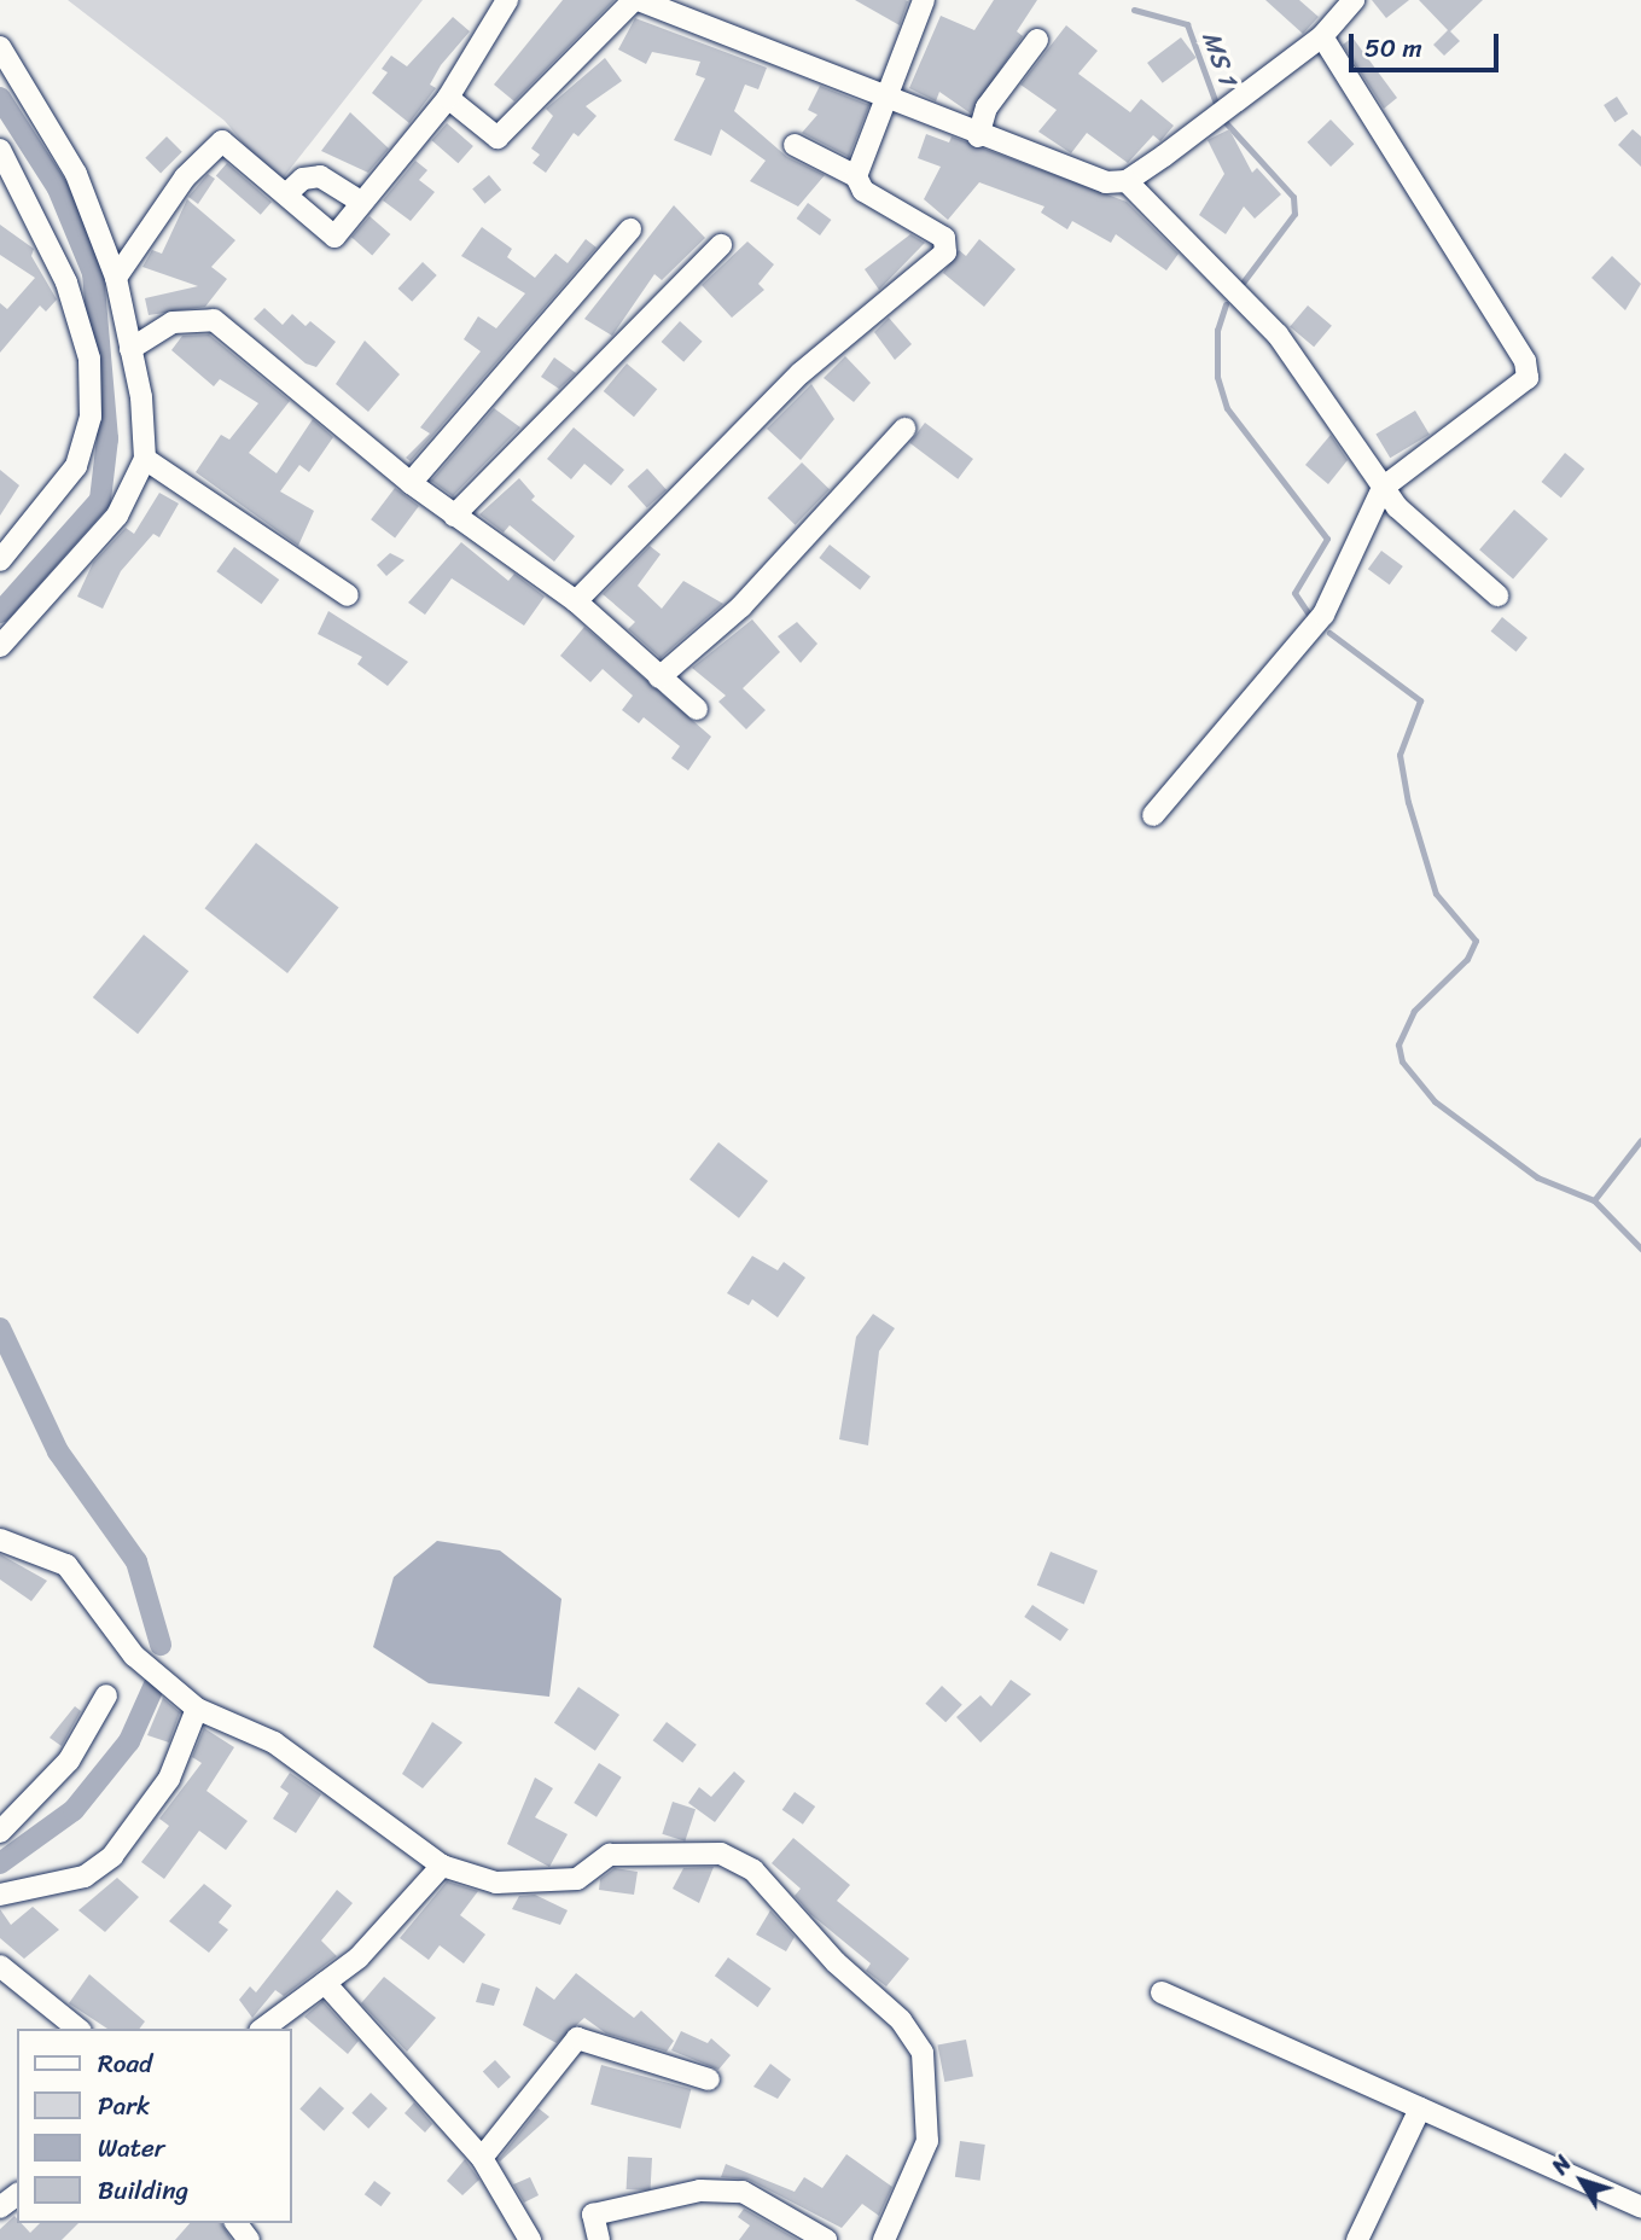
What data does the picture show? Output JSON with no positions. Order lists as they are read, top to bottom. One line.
{"water":["MS 1"],"legend":["Road","Park","Water","Building"],"scale_bar":"50 m","north":"top left"}
